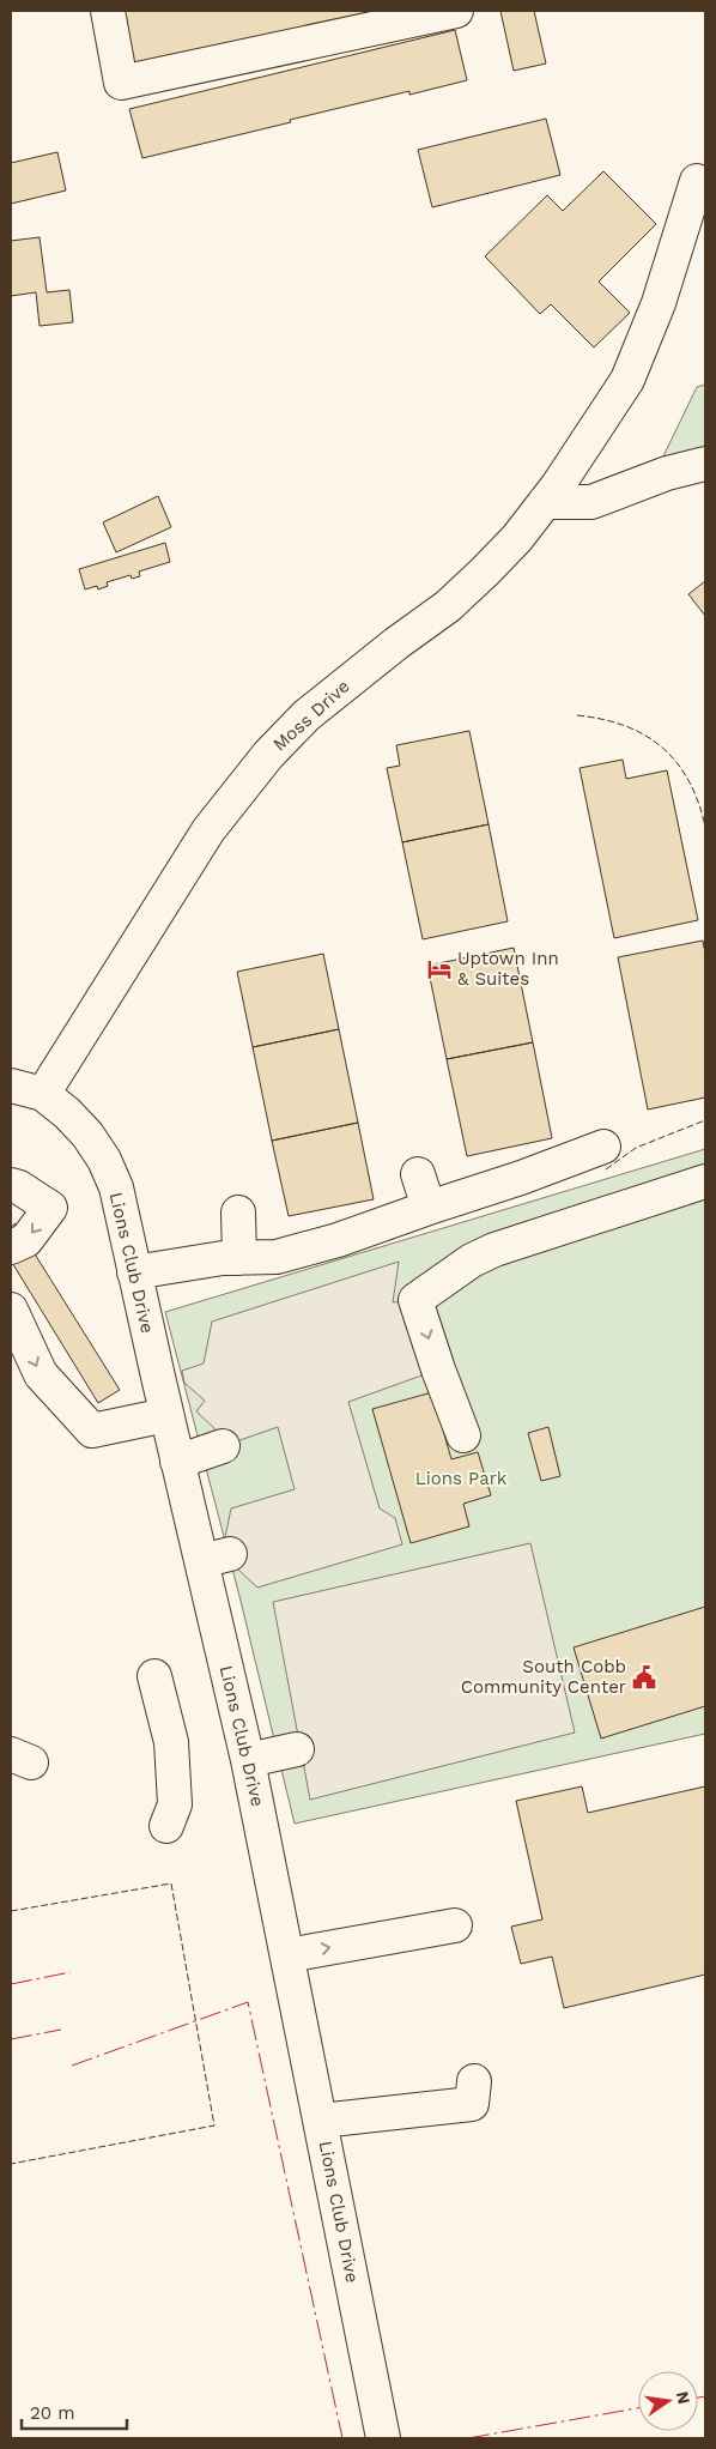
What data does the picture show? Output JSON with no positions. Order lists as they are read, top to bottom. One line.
{"streets":{"street":["Moss Drive","Lions Club Drive"]},"crossings":[["Moss Drive","Lions Club Drive"]],"parks":["Lions Park"],"places":{"hotel":["Uptown Inn & Suites"],"public building":["South Cobb Community Center"]},"scale_bar":"20 m","north":"right"}
